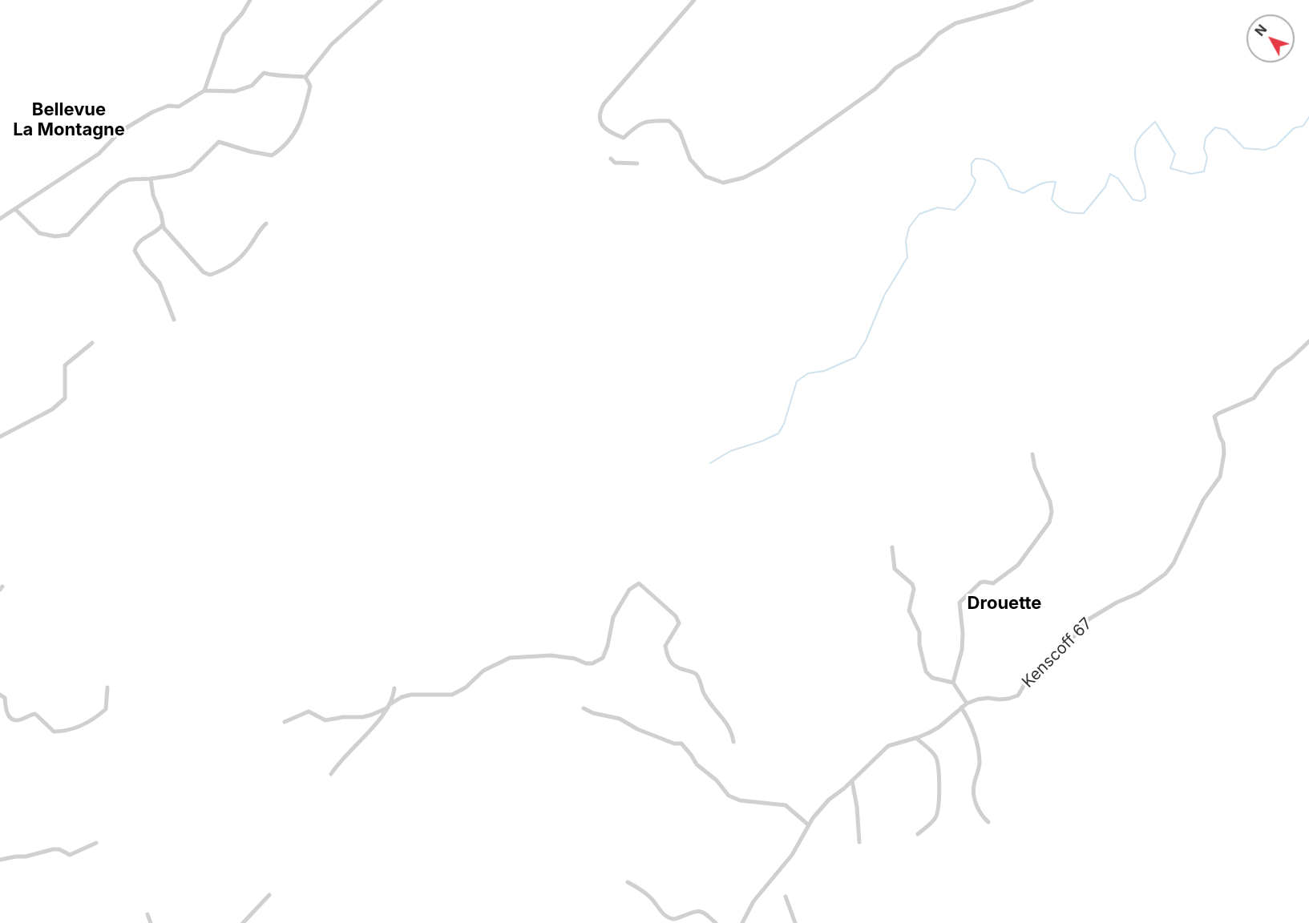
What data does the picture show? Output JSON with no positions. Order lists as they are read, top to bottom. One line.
{"streets":{"street":["Kenscoff 67"]},"districts":["Bellevue La Montagne","Drouette"],"north":"top left"}
